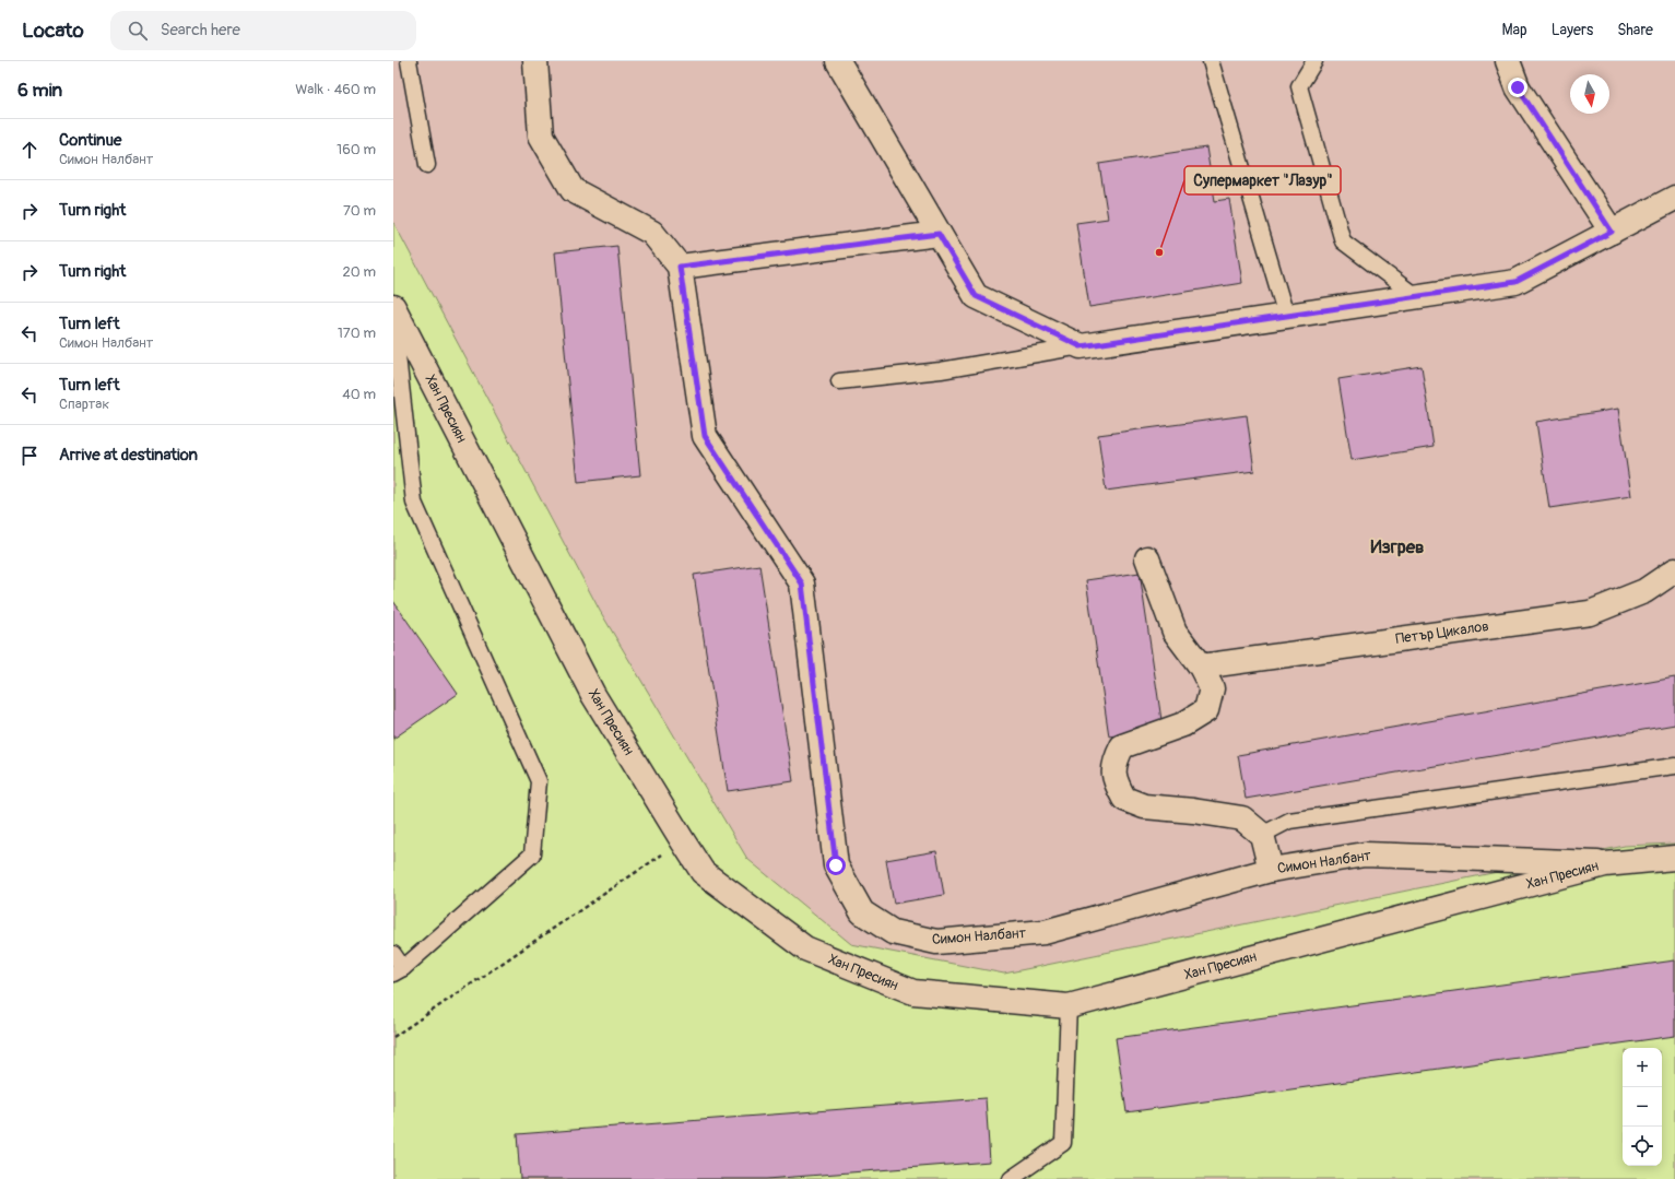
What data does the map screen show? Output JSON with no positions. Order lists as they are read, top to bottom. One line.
{"streets":{"street":["Хан Пресиян","Петър Цикалов","Симон Налбант"]},"crossings":[["Хан Пресиян","Симон Налбант"]],"districts":["Изгрев"],"places":["Супермаркет \"Лазур\""],"north":"bottom","page":{"header":"Locato","search":"Search here","nav":["Map","Layers","Share"],"heading":["6 min","Walk · 460 m"],"list":[["Continue","Симон Налбант","160 m"],["Turn right","70 m"],["Turn right","20 m"],["Turn left","Симон Налбант","170 m"],["Turn left","Спартак","40 m"],"Arrive at destination"],"map_buttons":["+","−"]}}
